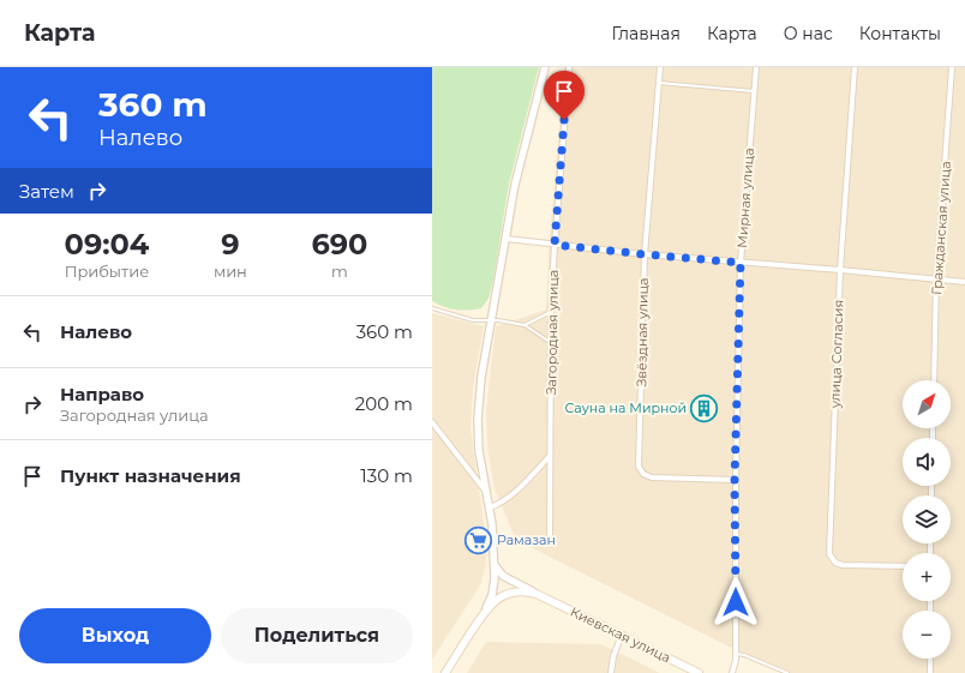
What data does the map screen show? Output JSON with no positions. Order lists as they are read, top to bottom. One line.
{"streets":{"main road":["Киевская улица"],"street":["Мирная улица","Гражданская улица","Загородная улица","Звёздная улица","улица Согласия"]},"crossings":[["Мирная улица","Звёздная улица"]],"places":{"building":["Сауна на Мирной"],"supermarket":["Рамазан"]},"north":"top right","page":{"header":"Карта","nav":["Главная","Карта","О нас","Контакты"],"turn":["360 m","Налево"],"then":"Затем","eta":["09:04","Прибытие","9","мин","690","m"],"list":[{"name":"Налево","value":"360 m"},{"name":"Направо","note":"Загородная улица","value":"200 m"},{"name":"Пункт назначения","value":"130 m"}],"map_buttons":["+","−"],"buttons":["Выход","Поделиться"]}}
